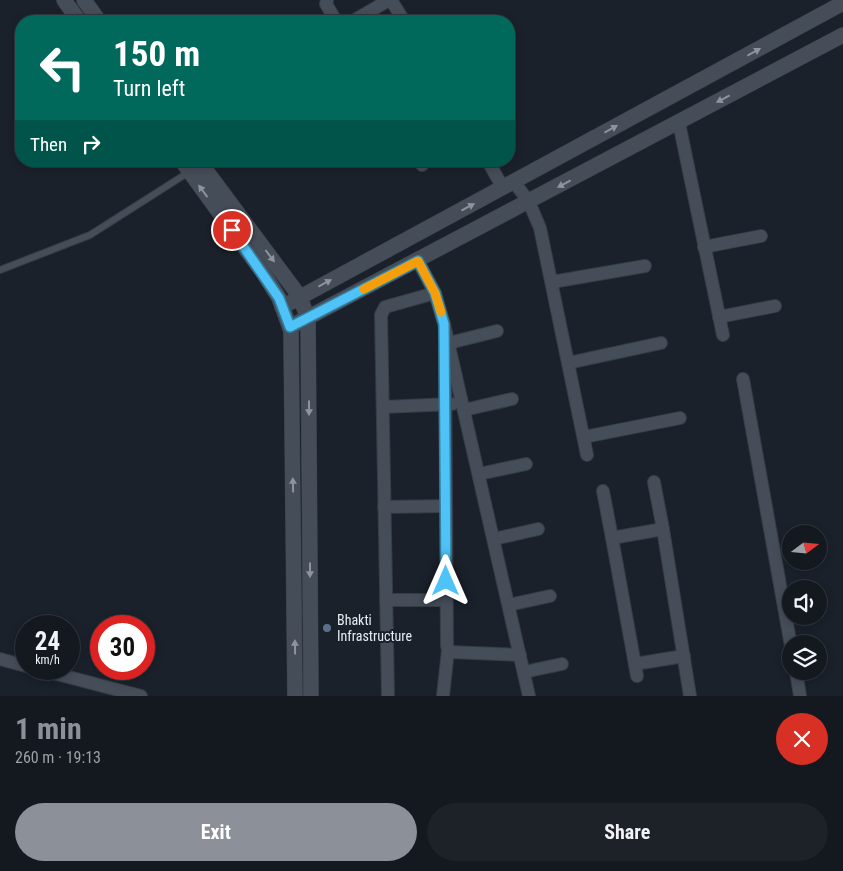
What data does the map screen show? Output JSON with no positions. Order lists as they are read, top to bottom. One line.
{"places":["Bhakti Infrastructure"],"north":"right","page":{"turn":["150 m","Turn left"],"then":"Then","speed":"24 km/h","limit":"30","heading":["1 min","260 m · 19:13"],"buttons":["Exit","Share"]}}
